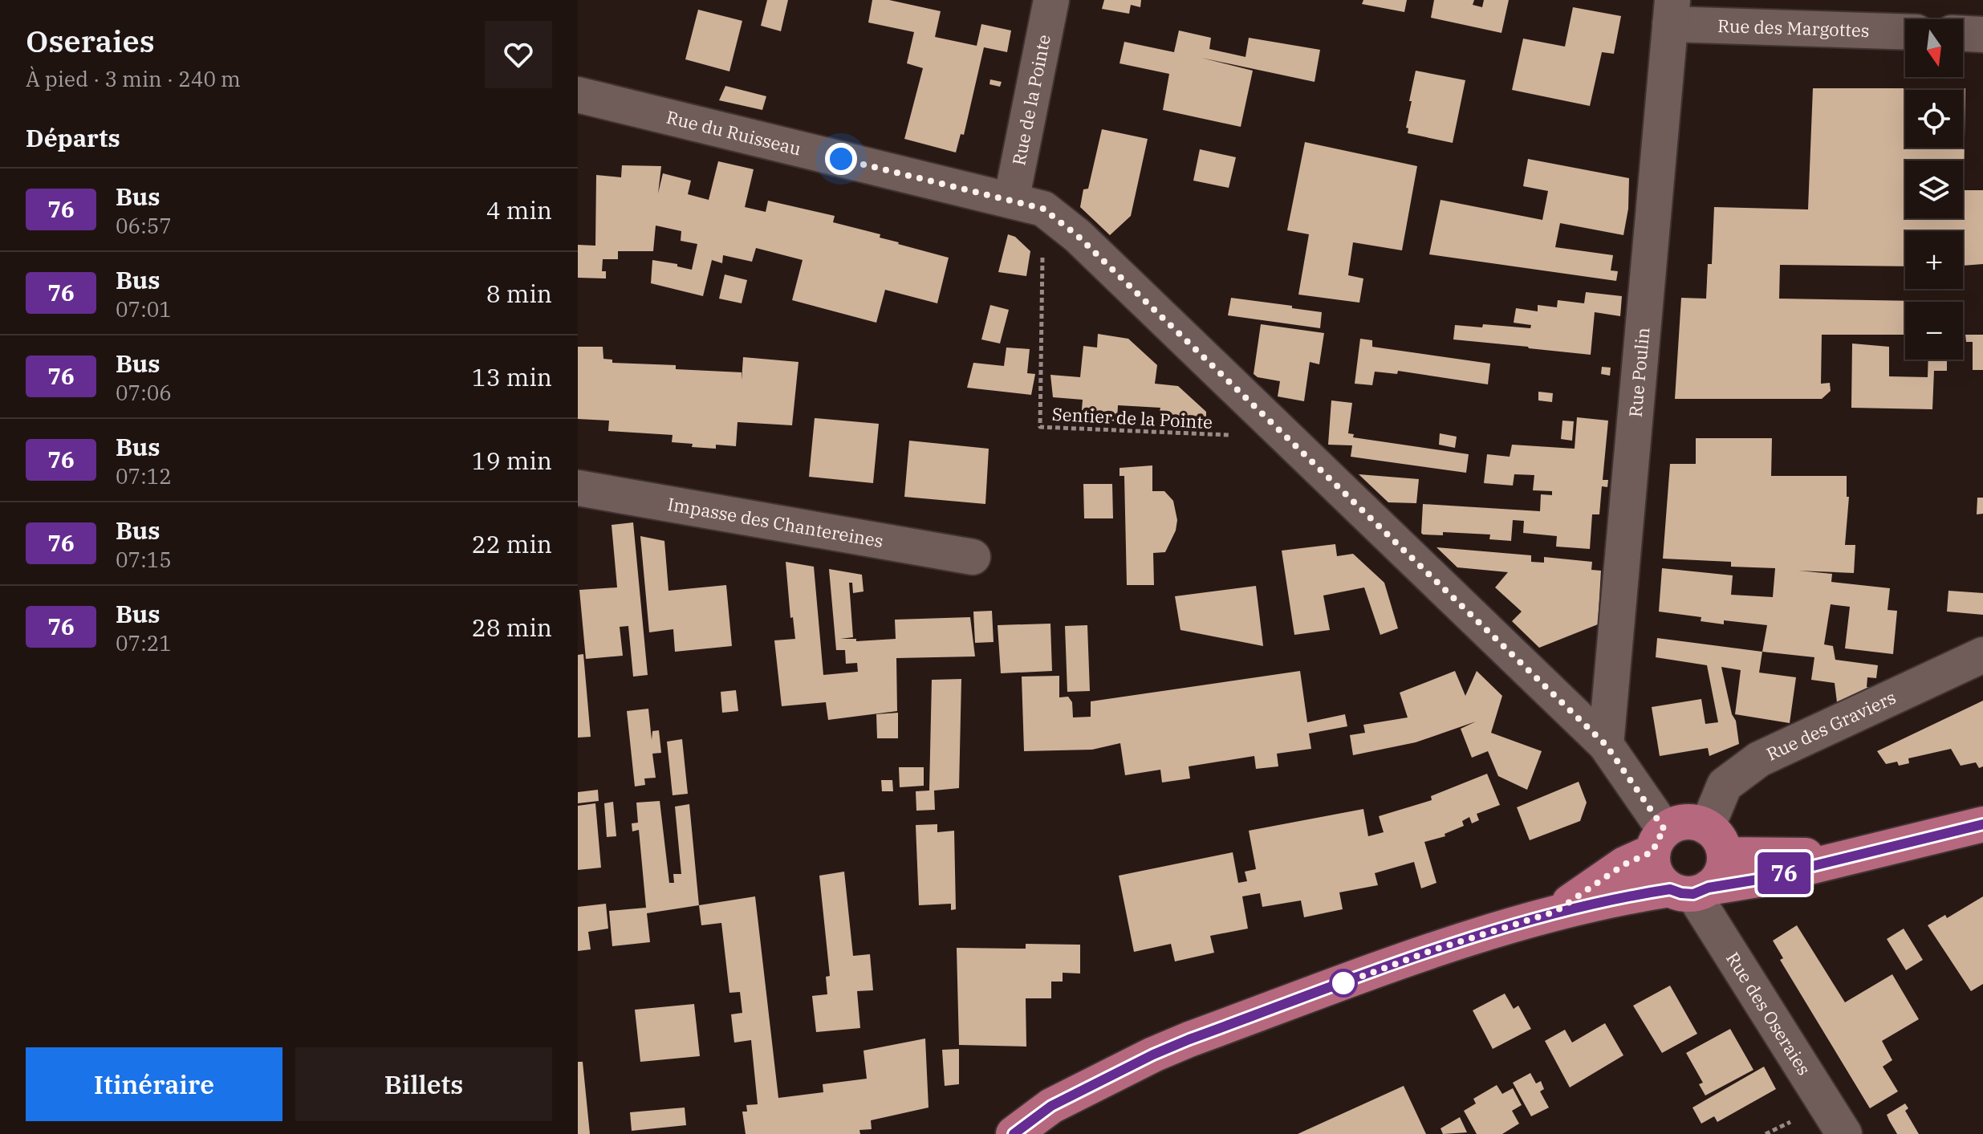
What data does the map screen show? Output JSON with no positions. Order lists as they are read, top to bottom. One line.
{"streets":{"street":["Rue des Margottes","Rue de la Pointe","Rue du Ruisseau","Rue Poulin","Impasse des Chantereines","Rue des Graviers","Rue des Oseraies"],"path":["Sentier de la Pointe"]},"crossings":[["Rue des Margottes","Rue Poulin"],["Rue de la Pointe","Rue du Ruisseau"],["Rue de la Pointe","Sentier de la Pointe"],["Rue du Ruisseau","Rue Poulin"],["Rue du Ruisseau","Sentier de la Pointe"],["Rue du Ruisseau","Rue des Graviers"],["Rue du Ruisseau","Rue des Oseraies"],["Rue des Graviers","Rue des Oseraies"]],"lines":["bus line 76"],"north":"bottom","page":{"heading":[["Oseraies","À pied · 3 min · 240 m"],"Départs"],"on_map":"76","map_buttons":["+","−"],"list":[{"mark":"76","name":"Bus","note":"06:57","value":"4 min"},{"mark":"76","name":"Bus","note":"07:01","value":"8 min"},{"mark":"76","name":"Bus","note":"07:06","value":"13 min"},{"mark":"76","name":"Bus","note":"07:12","value":"19 min"},{"mark":"76","name":"Bus","note":"07:15","value":"22 min"},{"mark":"76","name":"Bus","note":"07:21","value":"28 min"}],"buttons":["Itinéraire","Billets"]}}
